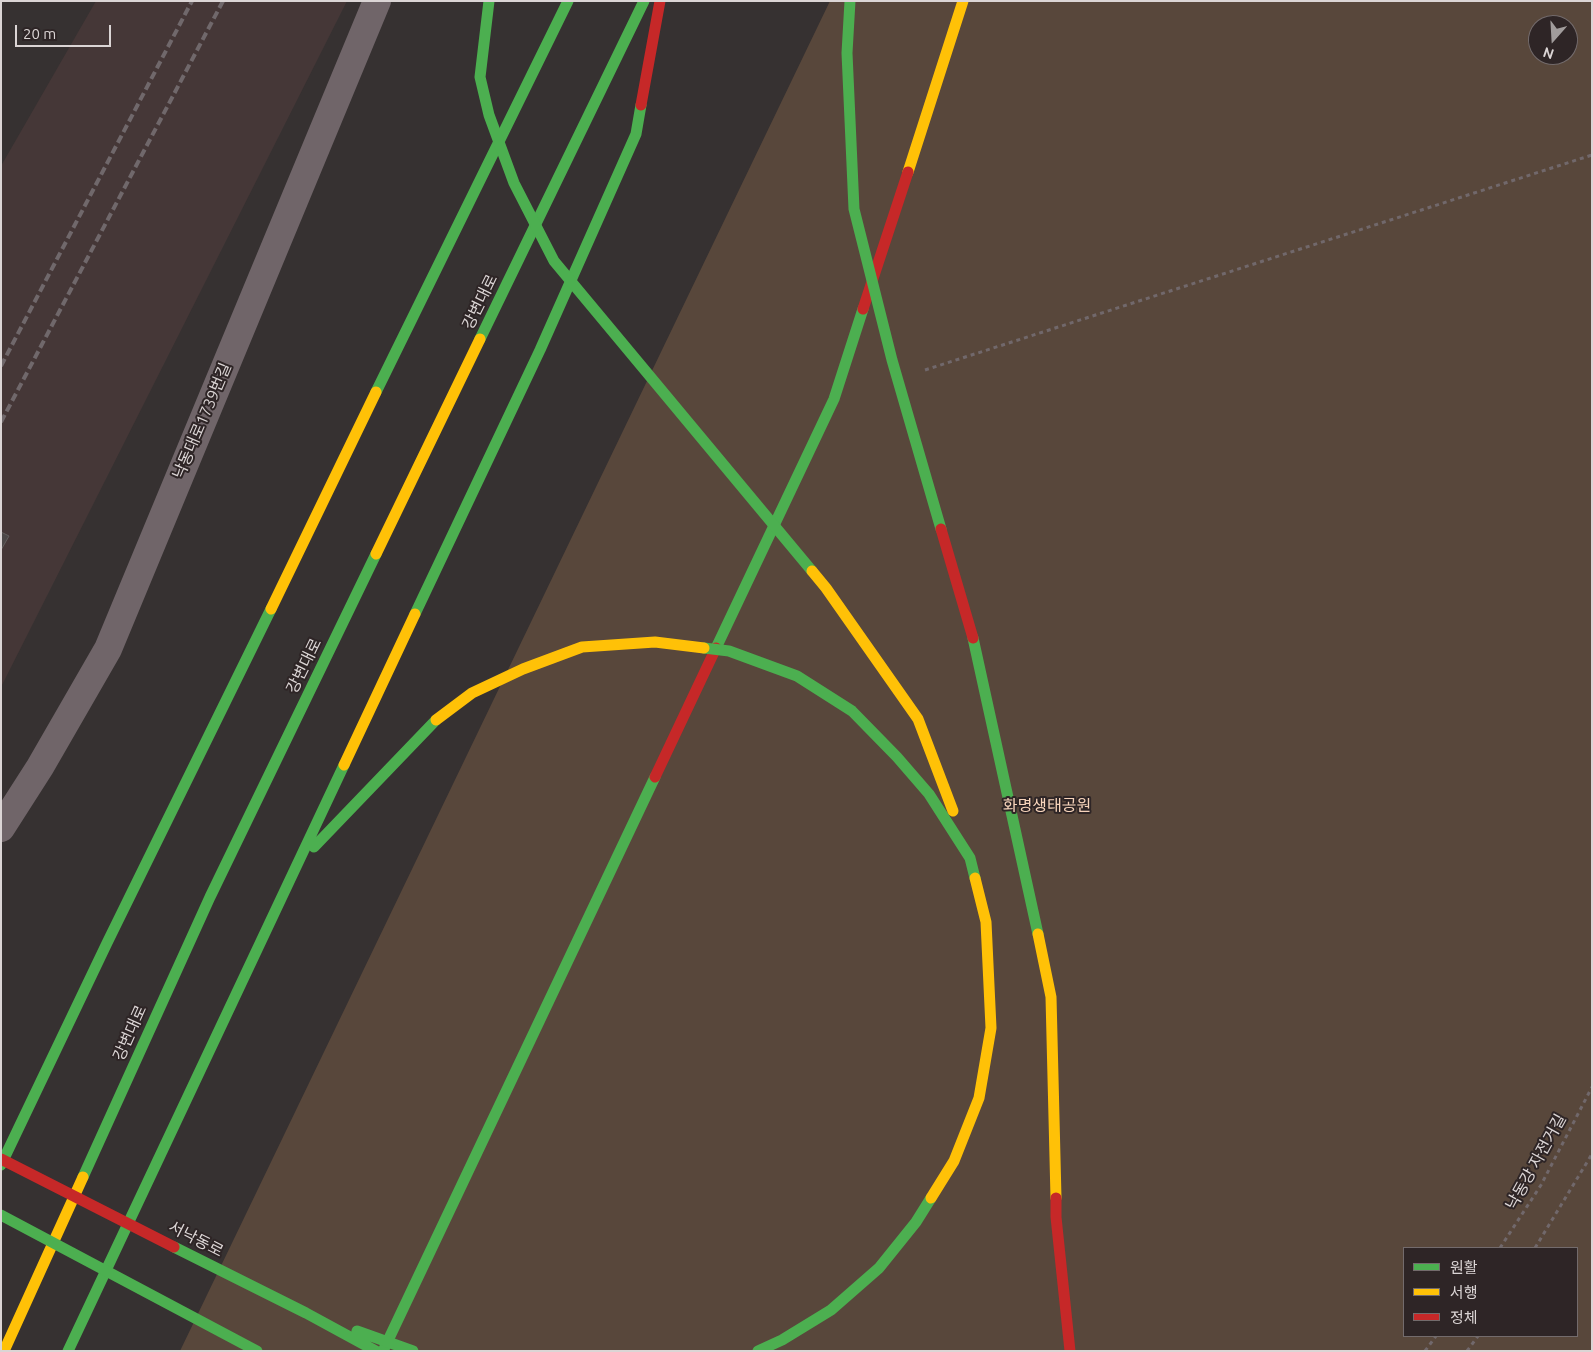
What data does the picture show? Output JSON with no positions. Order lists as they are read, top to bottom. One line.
{"streets":{"main road":["강변대로","서낙동로"],"street":["낙동대로1739번길"],"path":["낙동강 자전거길"]},"parks":["화명생태공원"],"legend":["원활","서행","정체"],"scale_bar":"20 m","north":"bottom"}
